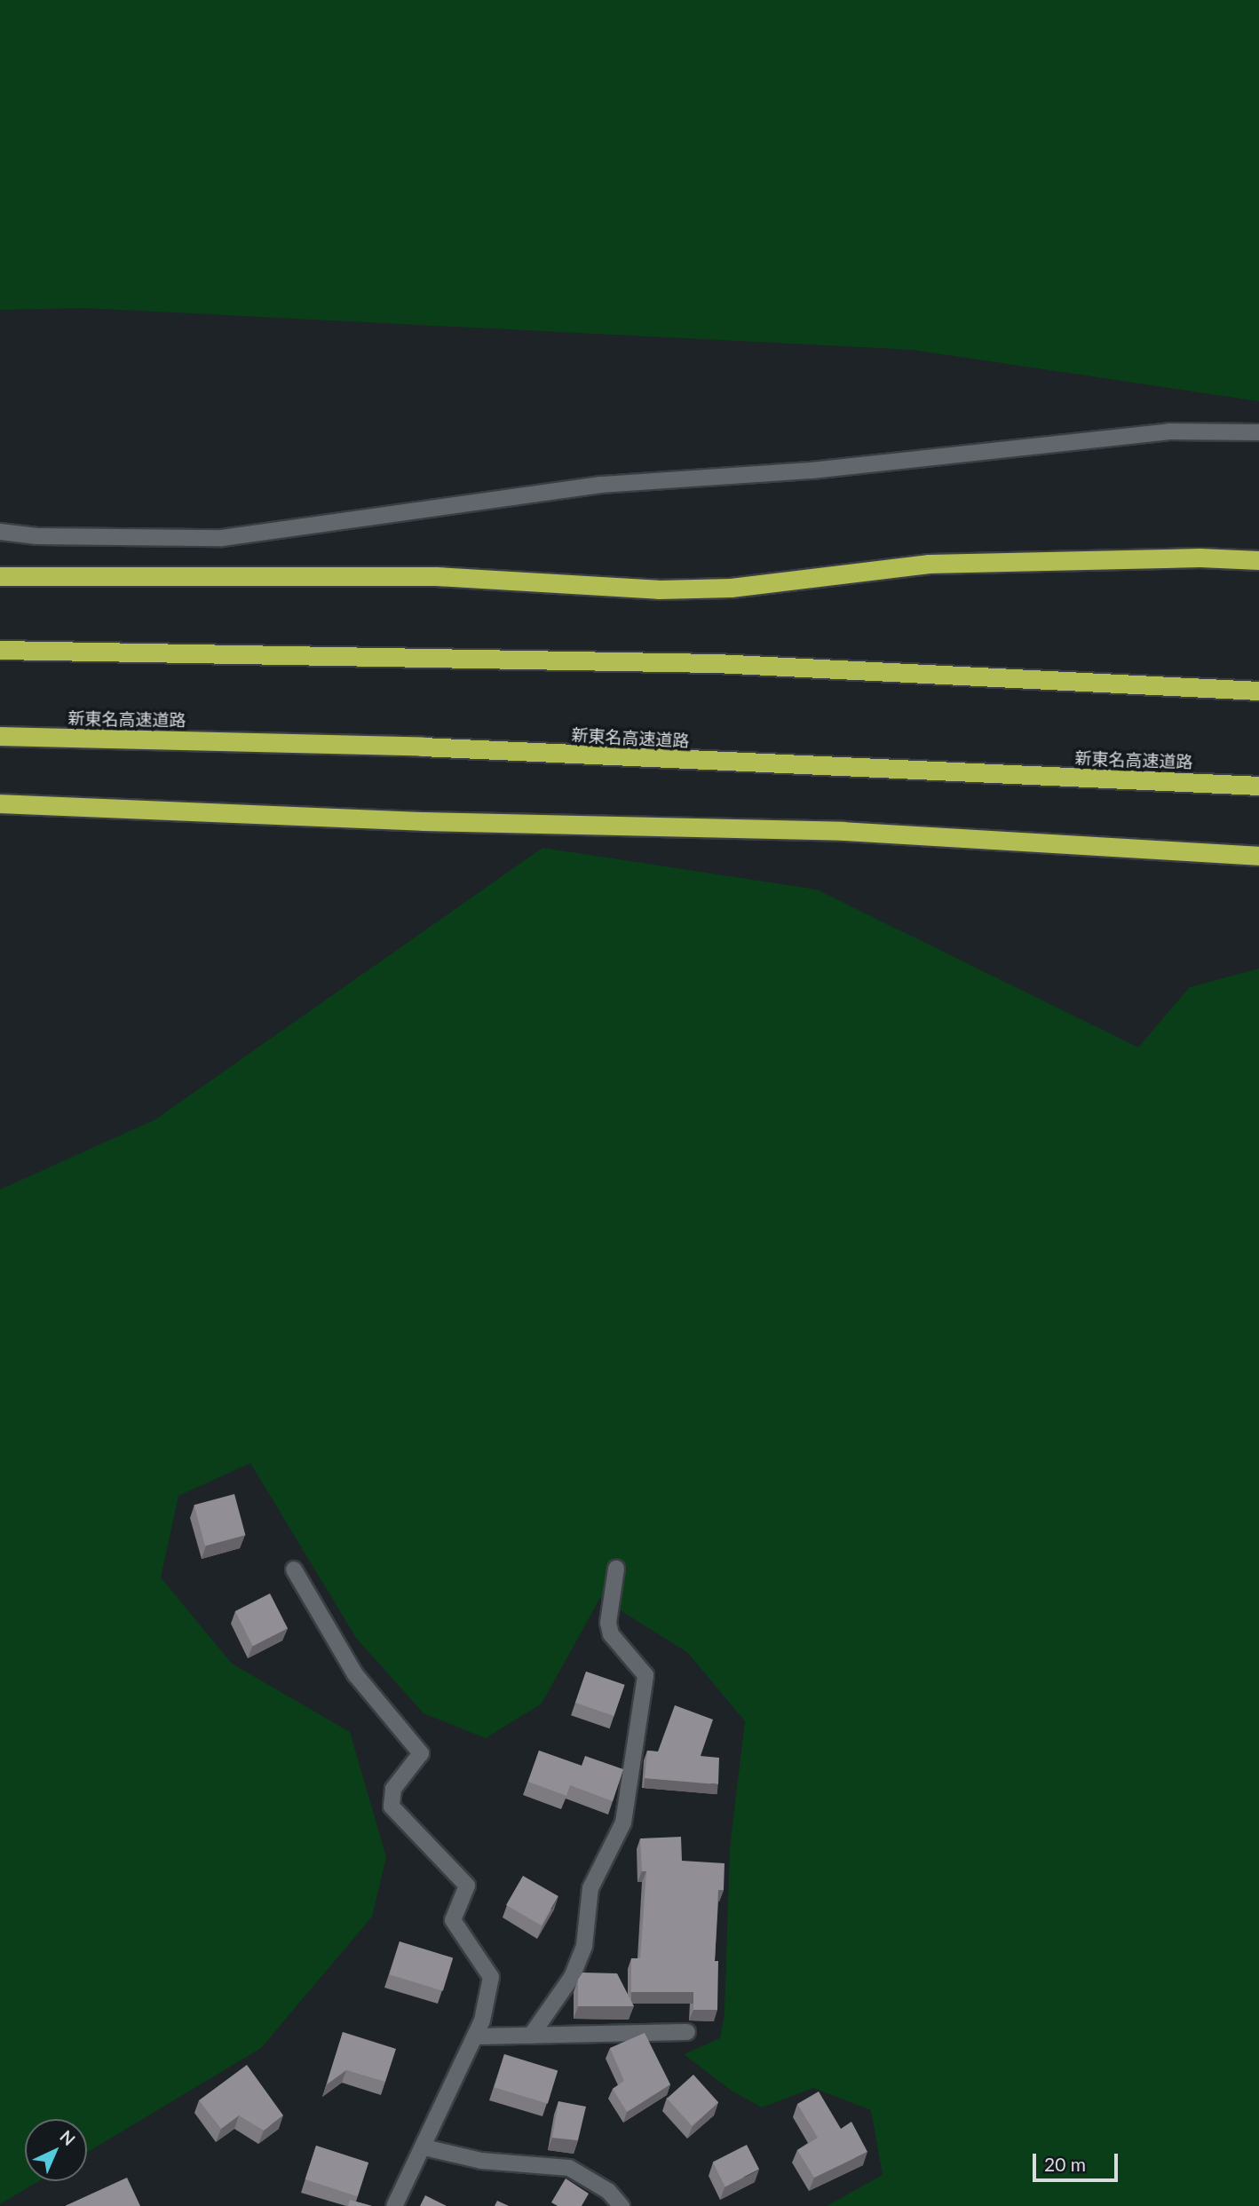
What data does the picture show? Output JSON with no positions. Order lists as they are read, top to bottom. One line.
{"streets":{"highway":["新東名高速道路"]},"scale_bar":"20 m","north":"top right"}
